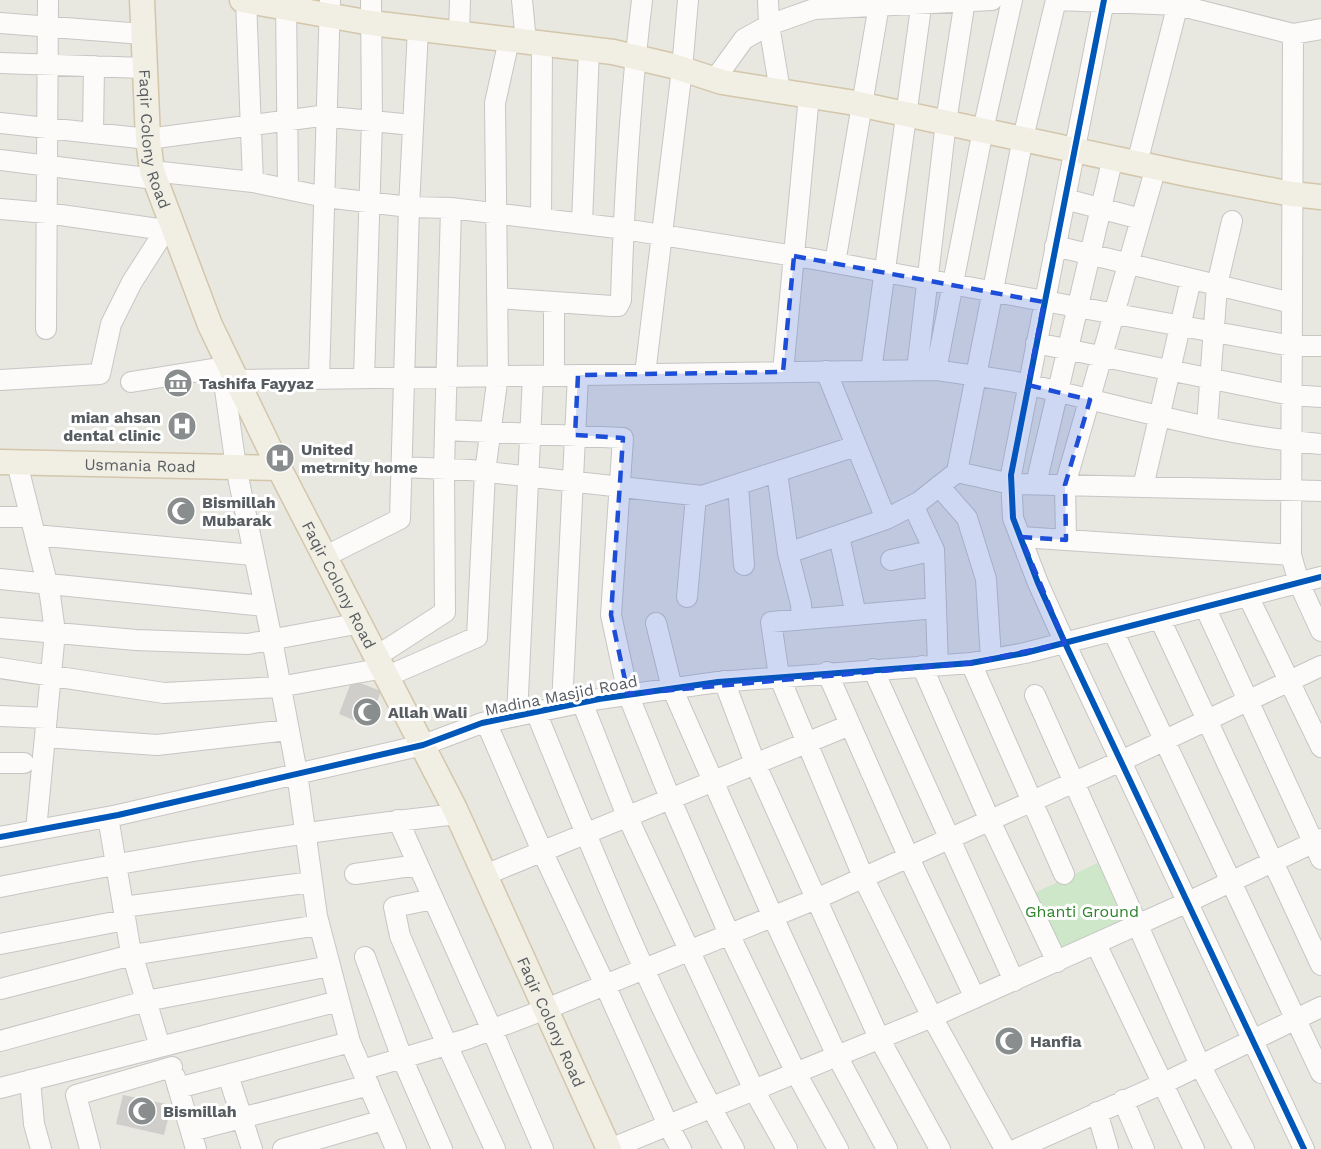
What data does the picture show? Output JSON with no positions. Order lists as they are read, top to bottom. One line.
{"streets":{"main road":["Faqir Colony Road","Usmania Road"],"street":["Madina Masjid Road"]},"crossings":[["Faqir Colony Road","Usmania Road"],["Faqir Colony Road","Madina Masjid Road"]],"parks":["Ghanti Ground"],"places":{"museum":["Tashifa Fayyaz"],"hospital":["mian ahsan dental clinic","United metrnity home"],"mosque":["Bismillah Mubarak","Allah Wali","Hanfia","Bismillah"]}}
